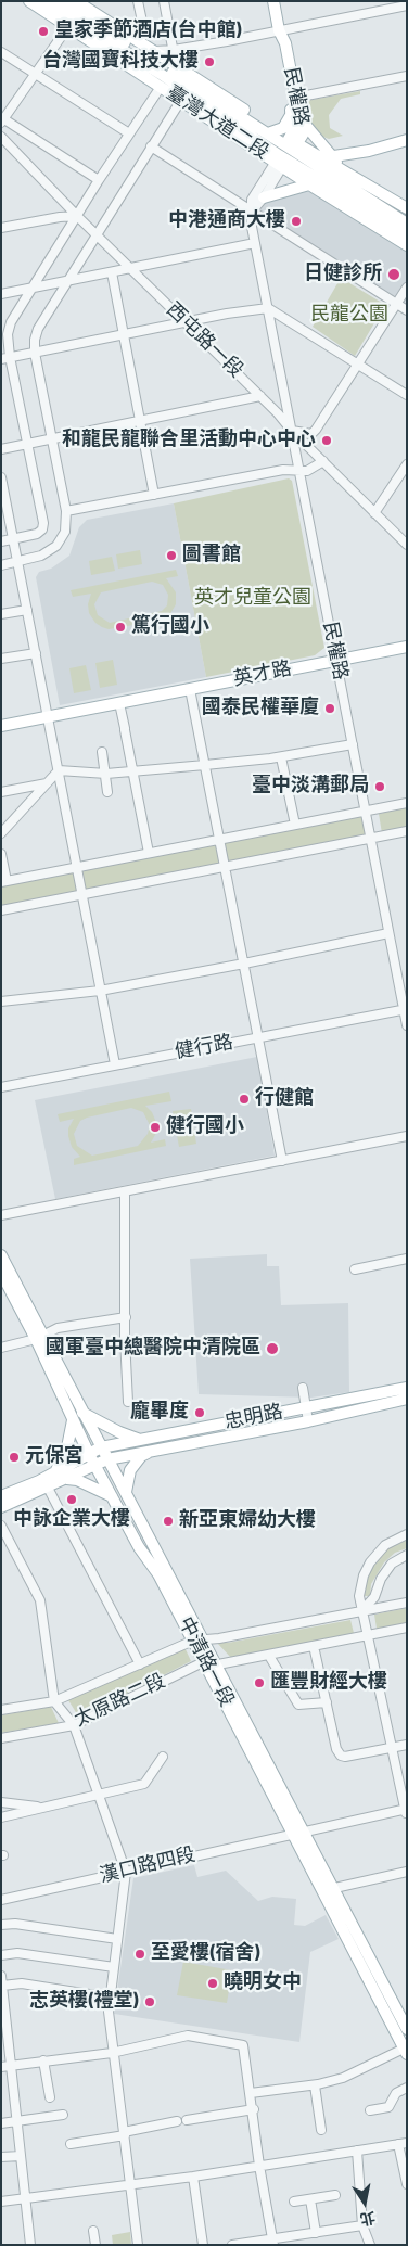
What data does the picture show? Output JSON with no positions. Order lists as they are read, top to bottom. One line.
{"streets":{"main road":["民權路","臺灣大道二段","英才路","忠明路","中清路一段"],"street":["西屯路一段","健行路","太原路二段","漢口路四段"]},"crossings":[["民權路","臺灣大道二段"],["民權路","西屯路一段"],["民權路","英才路"],["民權路","健行路"],["忠明路","中清路一段"],["中清路一段","太原路二段"],["中清路一段","漢口路四段"]],"parks":["民龍公園","英才兒童公園"],"places":["皇家季節酒店(台中館)","台灣國寶科技大樓","中港通商大樓","日健診所","和龍民龍聯合里活動中心中心","圖書館","篤行國小","國泰民權華廈","臺中淡溝郵局","行健館","健行國小","國軍臺中總醫院中清院區","龐畢度","元保宮","中詠企業大樓","新亞東婦幼大樓","匯豐財經大樓","至愛樓(宿舍)","曉明女中","志英樓(禮堂)"],"north":"bottom"}
